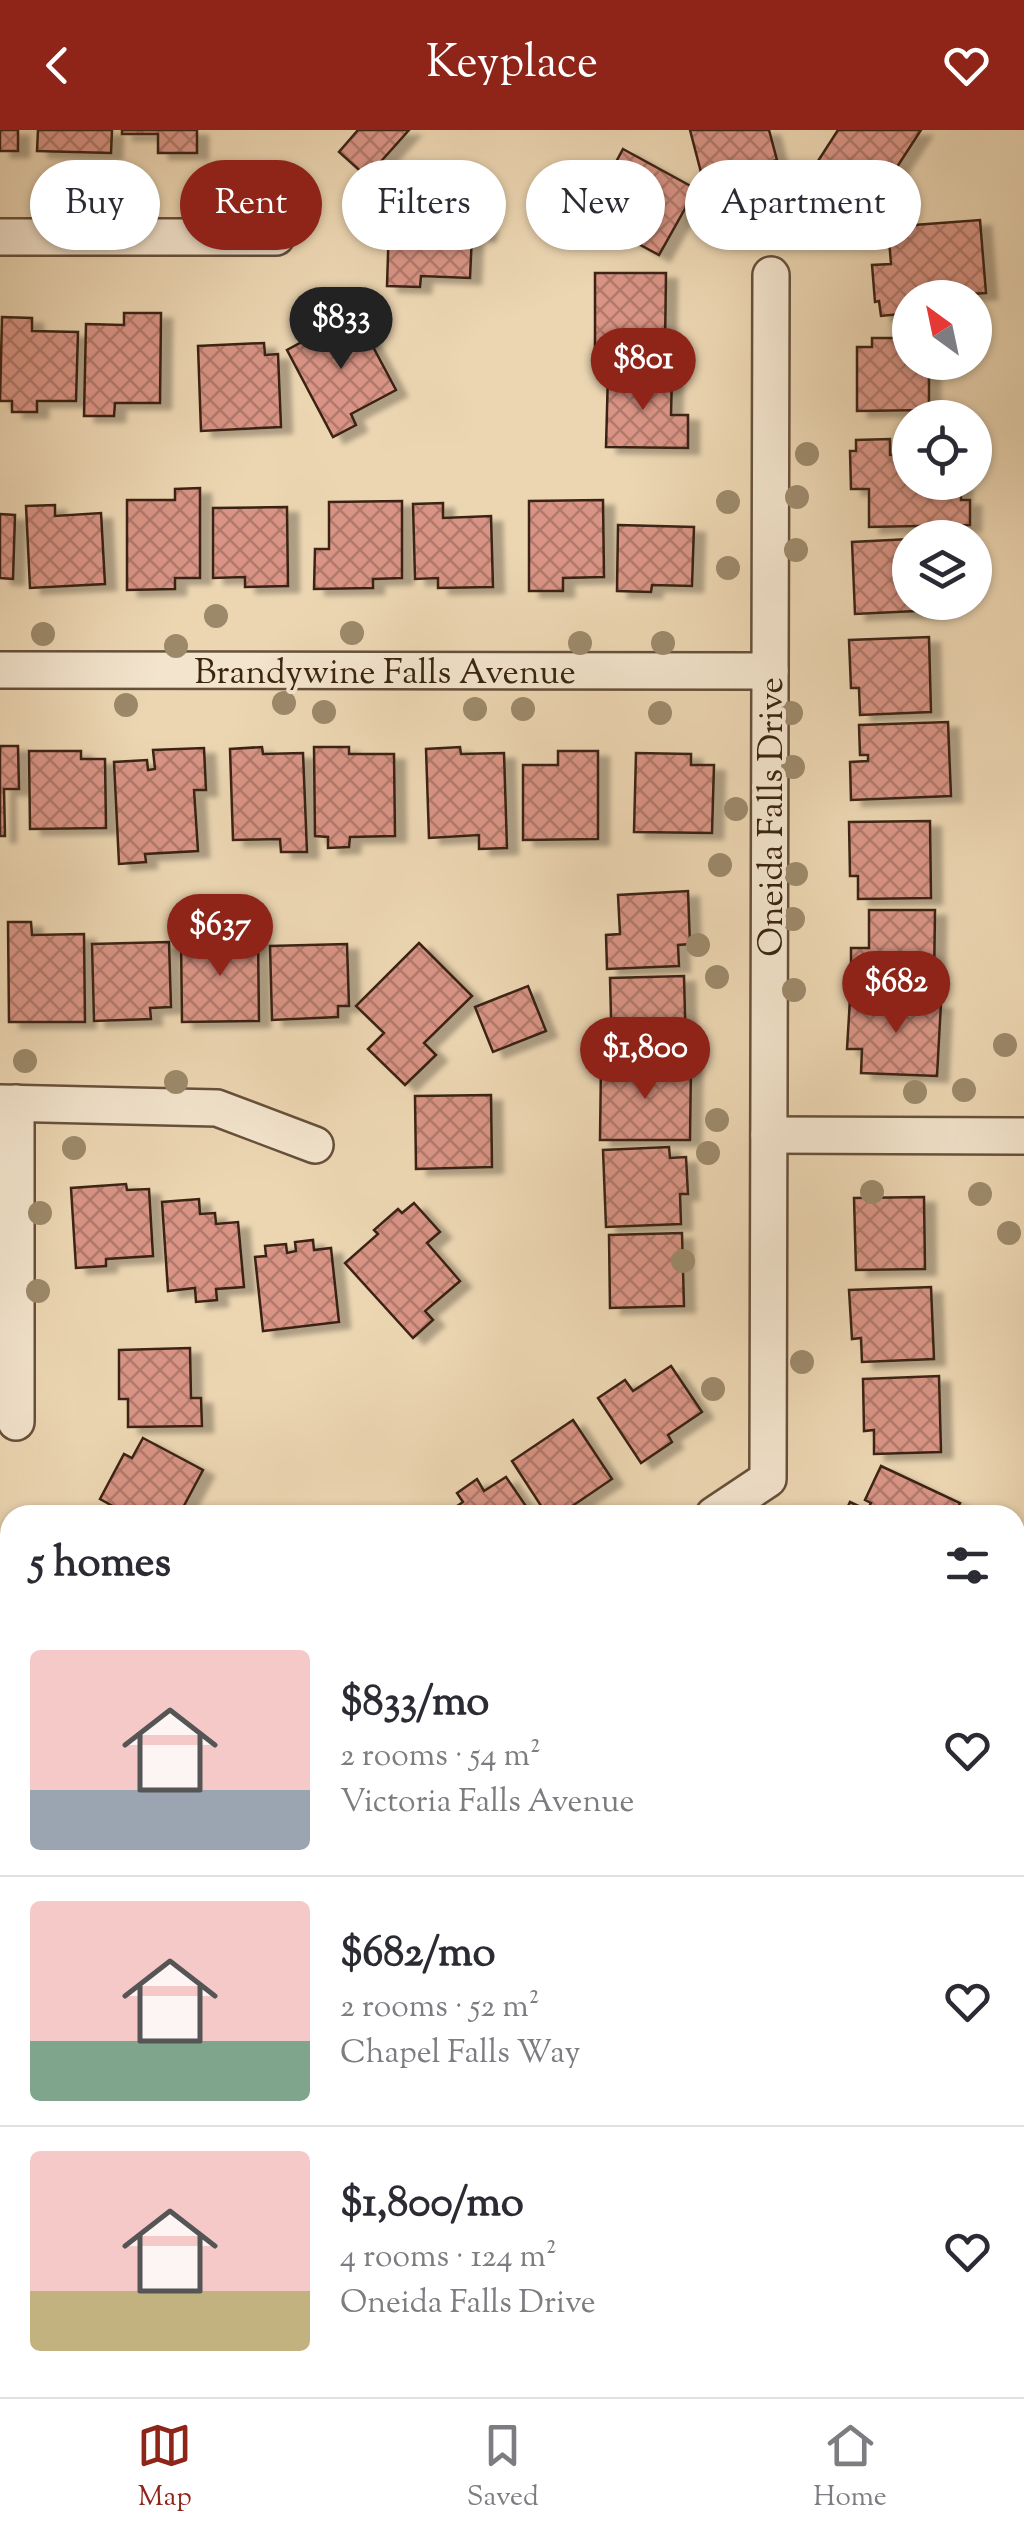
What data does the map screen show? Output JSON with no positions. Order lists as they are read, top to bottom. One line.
{"streets":{"street":["Brandywine Falls Avenue","Oneida Falls Drive"]},"crossings":[["Brandywine Falls Avenue","Oneida Falls Drive"]],"north":"top left","page":{"header":"Keyplace","chip":["Buy","Rent","Filters","New","Apartment"],"price":["$833","$801","$637","$682","$1,800"],"heading":"5 homes","list":[{"name":"$833/mo","note":"2 rooms · 54 m² · Victoria Falls Avenue"},{"name":"$682/mo","note":"2 rooms · 52 m² · Chapel Falls Way"},{"name":"$1,800/mo","note":"4 rooms · 124 m² · Oneida Falls Drive"}],"tabs":["Map","Saved","Home"]}}
